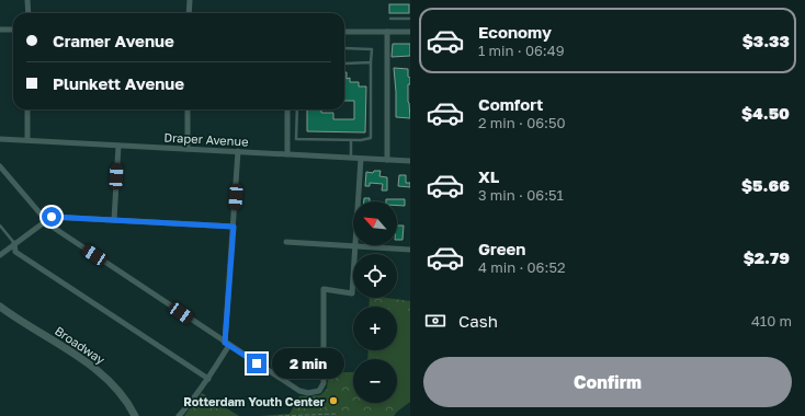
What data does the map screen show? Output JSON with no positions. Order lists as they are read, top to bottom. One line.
{"streets":{"main road":["Broadway"],"street":["Draper Avenue"]},"places":["Rotterdam Youth Center"],"north":"top left","page":{"list":[{"name":"Economy","note":"1 min · 06:49","value":"$3.33"},{"name":"Comfort","note":"2 min · 06:50","value":"$4.50"},{"name":"XL","note":"3 min · 06:51","value":"$5.66"},{"name":"Green","note":"4 min · 06:52","value":"$2.79"}],"banner":["Cramer Avenue","Plunkett Avenue"],"map_buttons":["+","−"],"pay":["Cash","410 m"],"bubble":"2 min","buttons":"Confirm"}}
